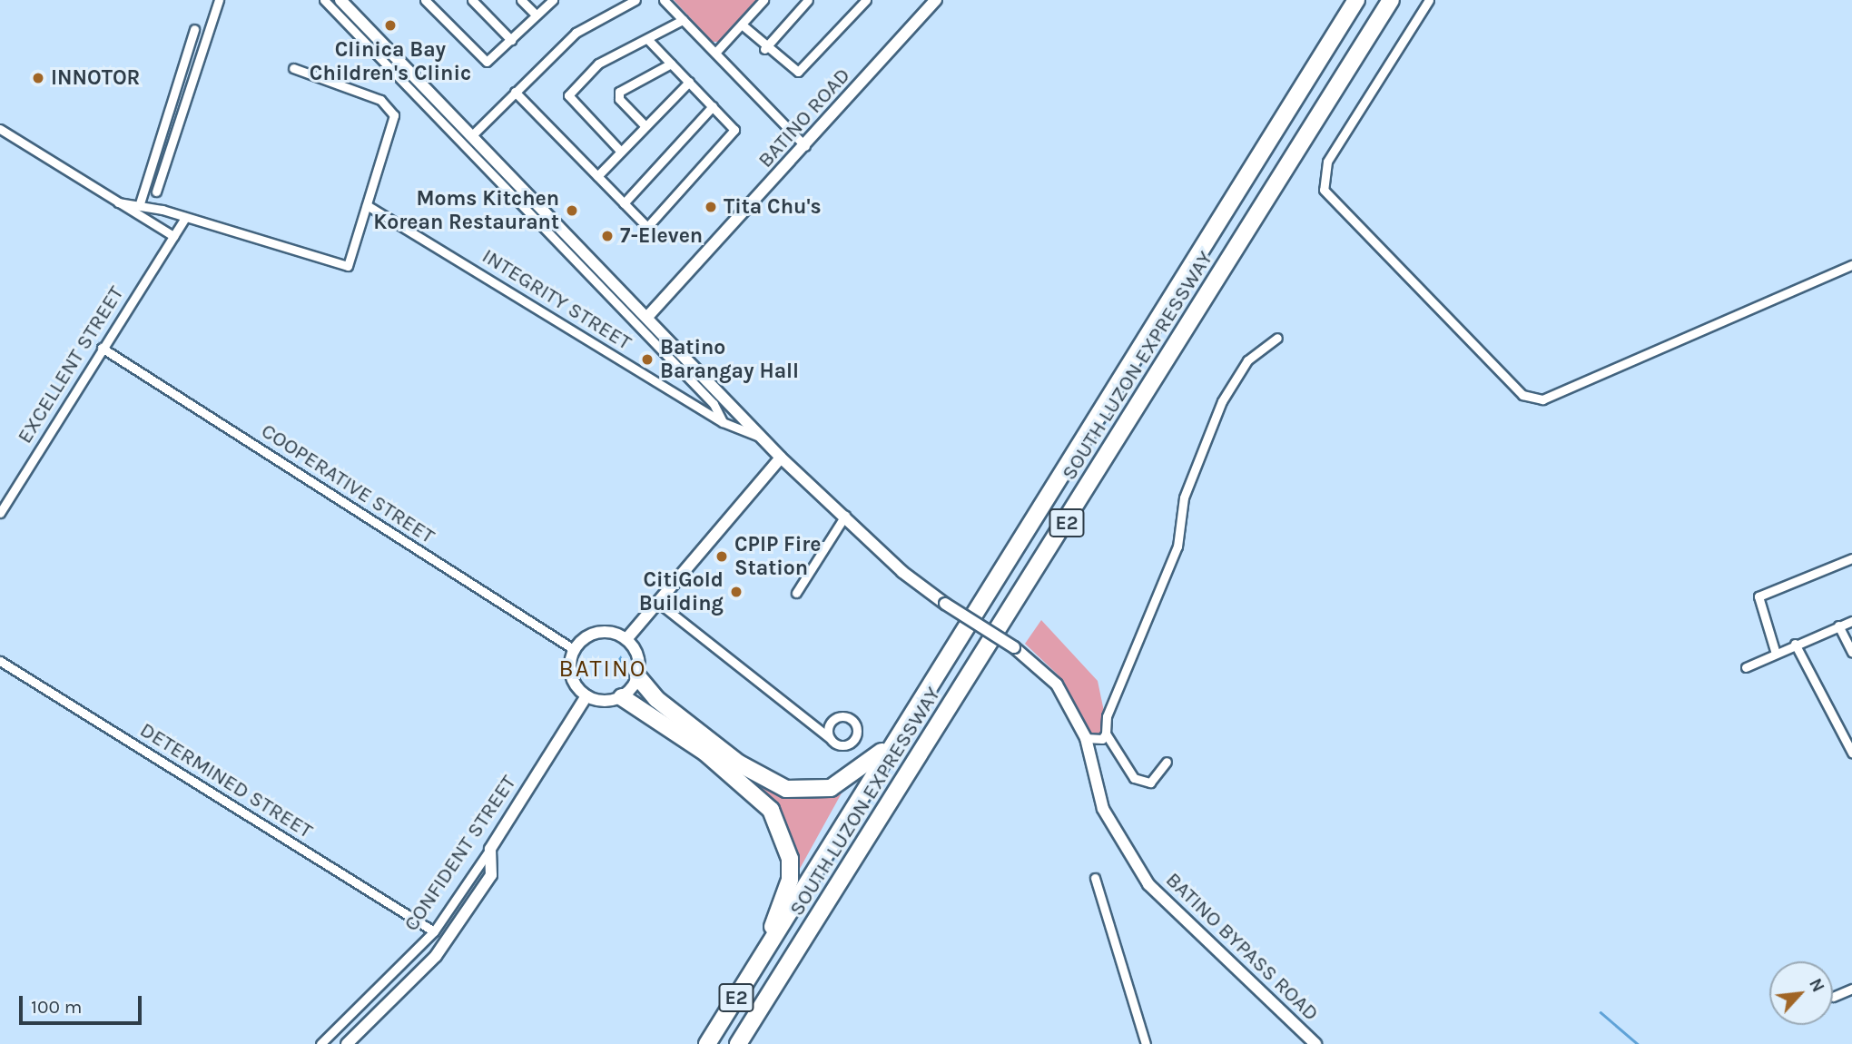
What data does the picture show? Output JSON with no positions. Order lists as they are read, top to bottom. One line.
{"streets":{"highway":["SOUTH LUZON EXPRESSWAY","E2"],"main road":["BATINO ROAD","CONFIDENT STREET","BATINO BYPASS ROAD"],"street":["INTEGRITY STREET","EXCELLENT STREET","COOPERATIVE STREET","DETERMINED STREET"]},"crossings":[["BATINO ROAD","BATINO BYPASS ROAD"],["INTEGRITY STREET","BATINO BYPASS ROAD"],["EXCELLENT STREET","COOPERATIVE STREET"],["COOPERATIVE STREET","CONFIDENT STREET"],["DETERMINED STREET","CONFIDENT STREET"]],"districts":["BATINO"],"places":["Clinica Bay Children's Clinic","INNOTOR","Tita Chu's","Moms Kitchen Korean Restaurant","7-Eleven","Batino Barangay Hall","CPIP Fire Station","CitiGold Building"],"scale_bar":"100 m","north":"top right"}
